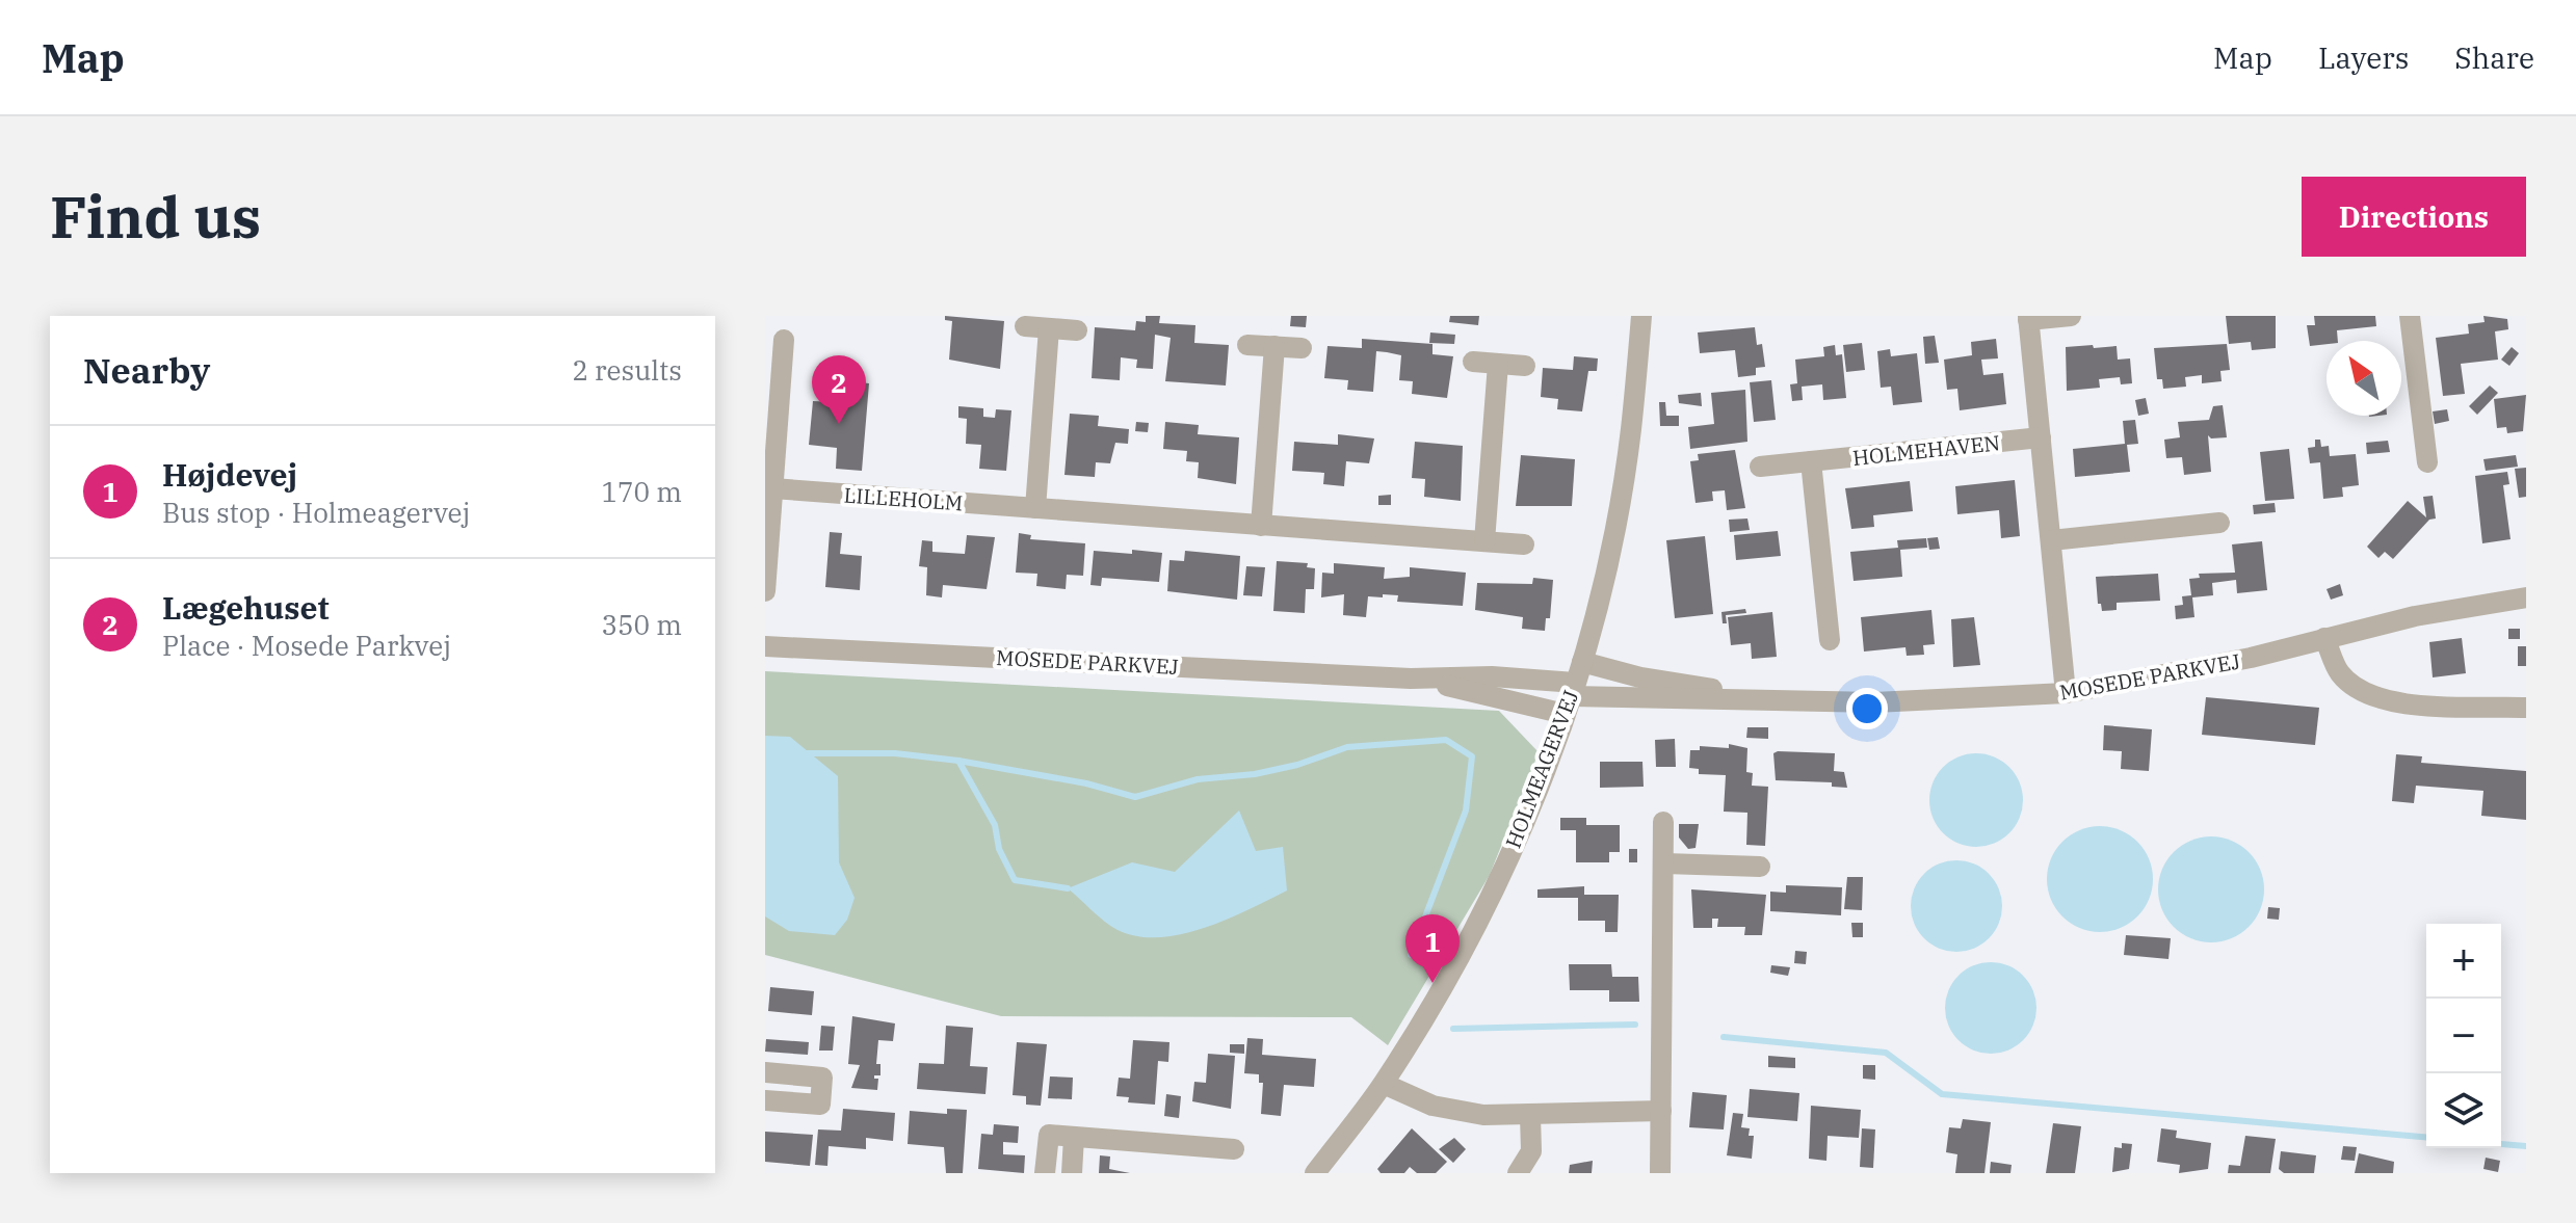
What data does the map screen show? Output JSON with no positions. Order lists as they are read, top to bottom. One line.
{"streets":{"street":["HOLMEHAVEN","LILLEHOLM","MOSEDE PARKVEJ","HOLMEAGERVEJ"]},"crossings":[["MOSEDE PARKVEJ","HOLMEAGERVEJ"]],"north":"top left","page":{"header":"Map","nav":["Map","Layers","Share"],"buttons":"Directions","title":"Find us","heading":["Nearby","2 results"],"pins":["2","1"],"list":[{"mark":"1","name":"Højdevej","note":"Bus stop · Holmeagervej","value":"170 m"},{"mark":"2","name":"Lægehuset","note":"Place · Mosede Parkvej","value":"350 m"}],"map_buttons":["+","−"]}}
